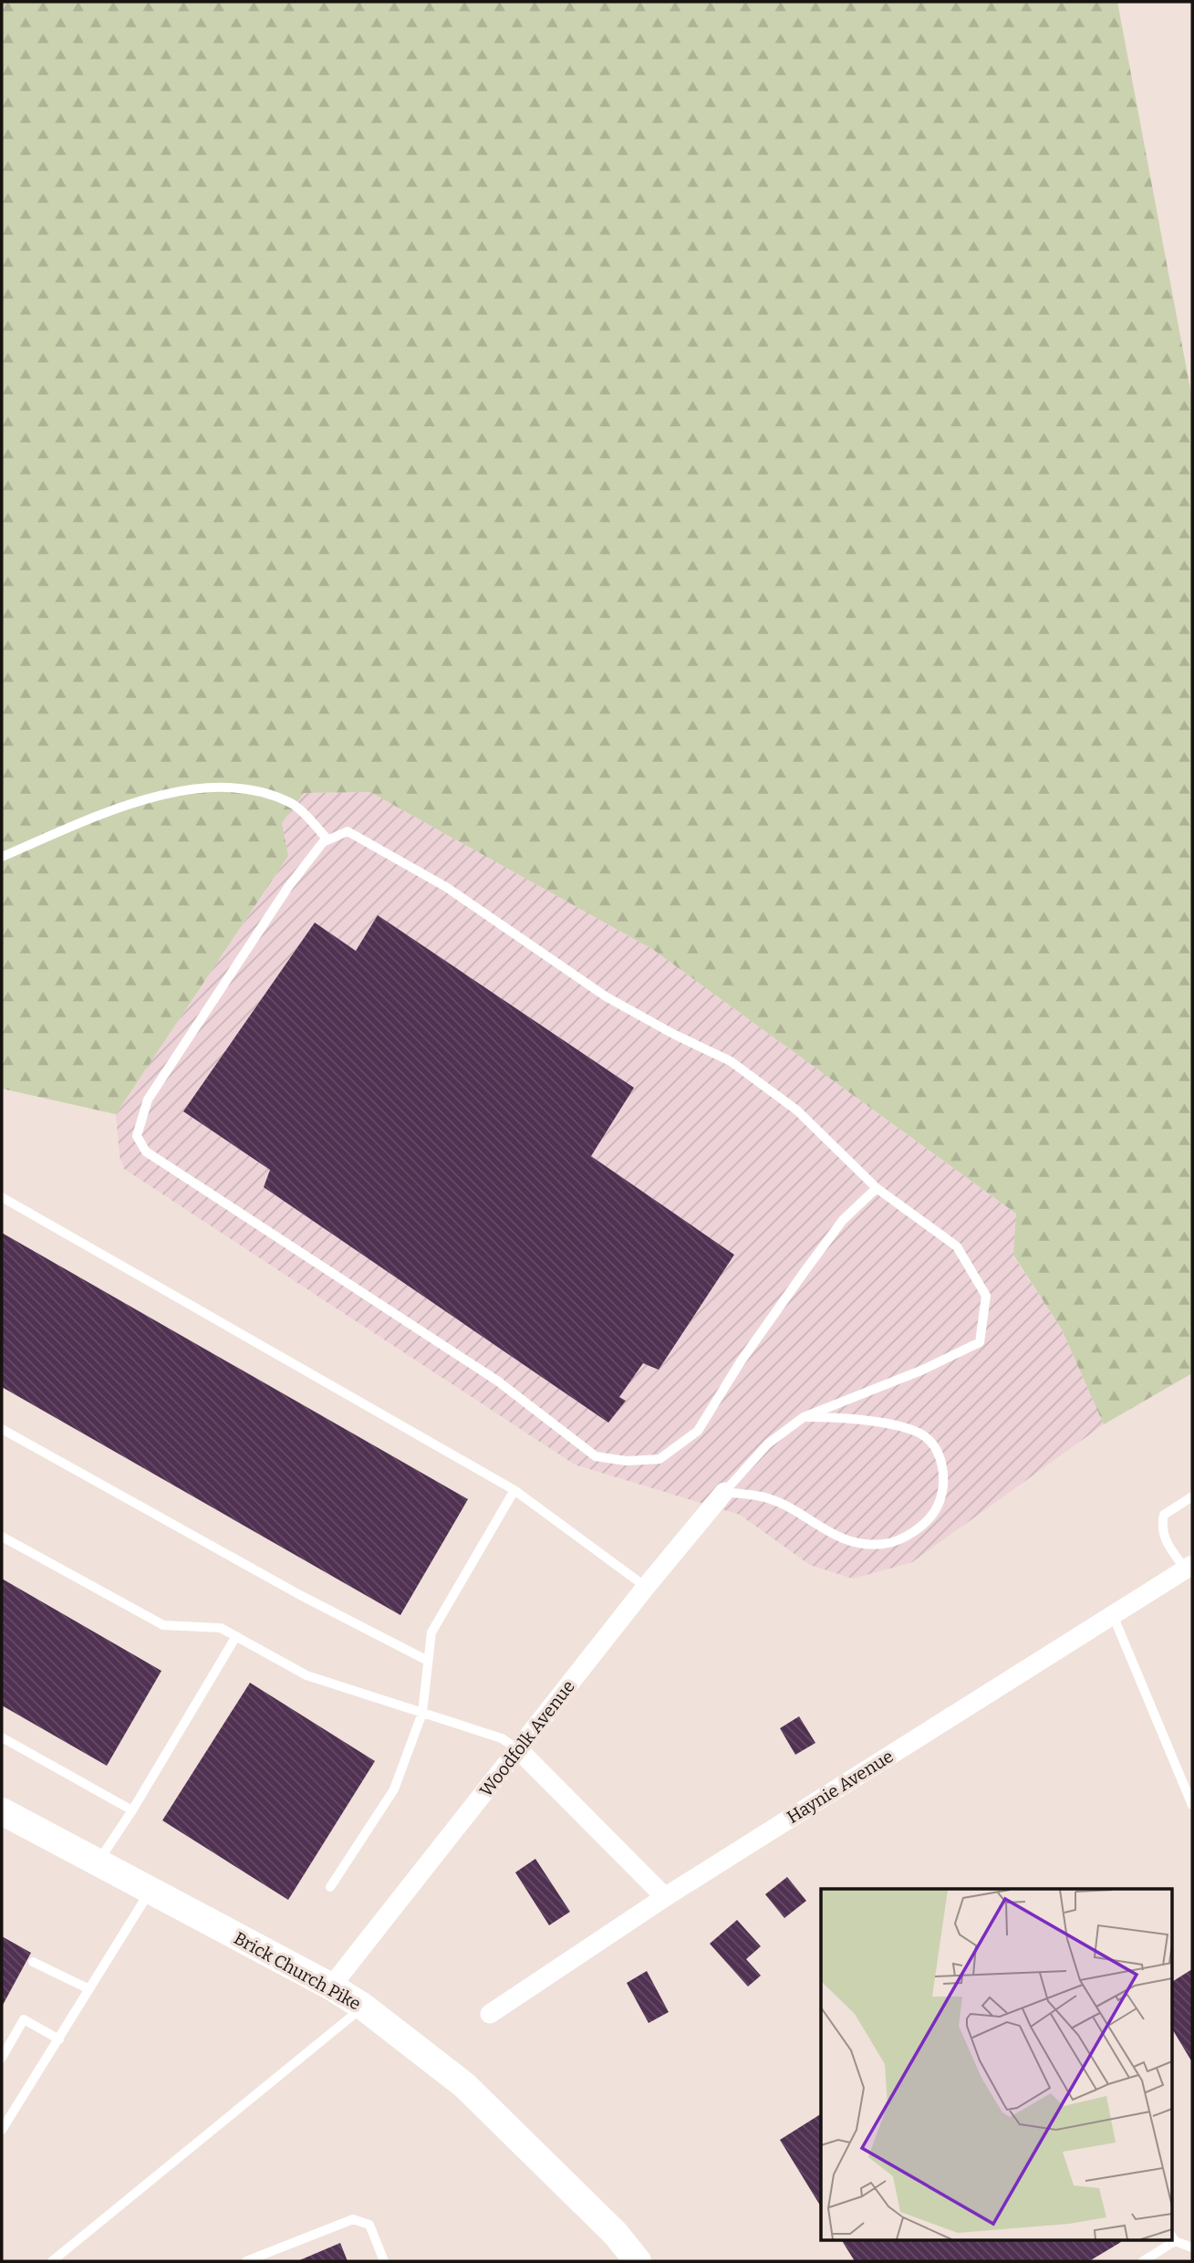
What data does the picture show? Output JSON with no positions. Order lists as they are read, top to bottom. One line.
{"streets":{"main road":["Brick Church Pike"],"street":["Woodfolk Avenue","Haynie Avenue"]},"crossings":[["Woodfolk Avenue","Brick Church Pike"]]}
